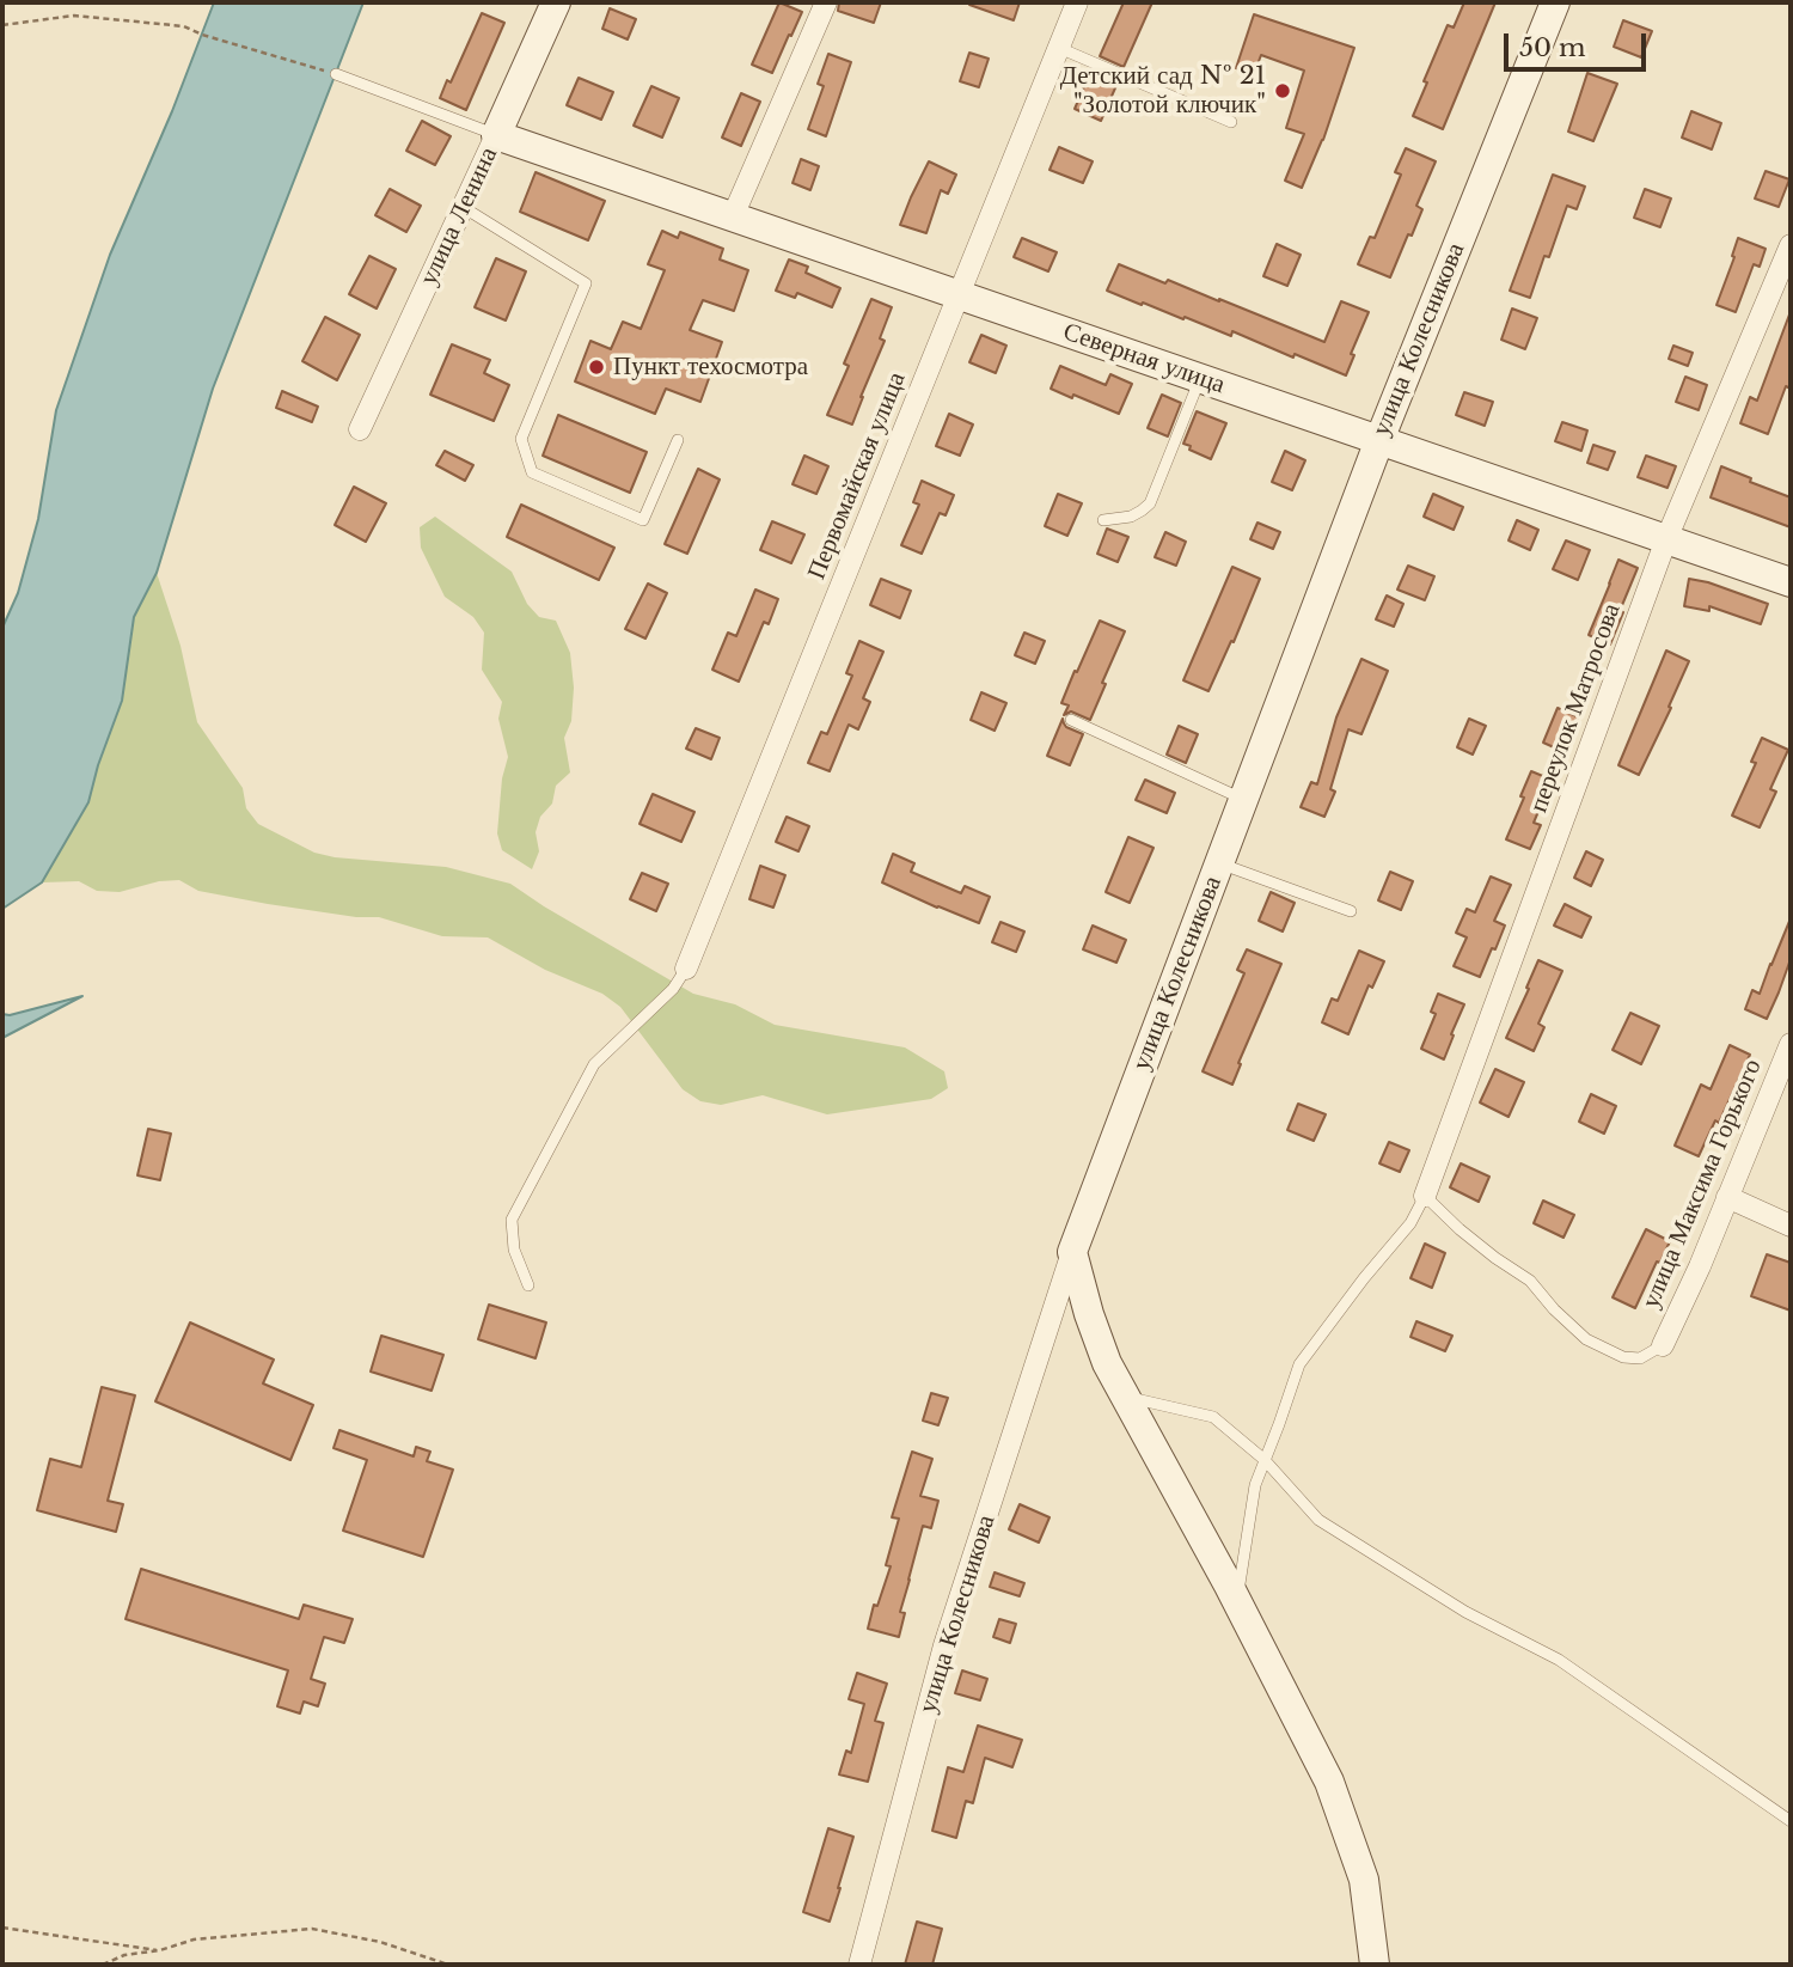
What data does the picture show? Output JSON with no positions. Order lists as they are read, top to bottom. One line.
{"streets":{"street":["улица Ленина","улица Колесникова","Северная улица","Первомайская улица","переулок Матросова","улица Максима Горького"]},"crossings":[["улица Ленина","Северная улица"],["улица Колесникова","Северная улица"],["Северная улица","Первомайская улица"],["Северная улица","переулок Матросова"]],"places":["Детский сад № 21 \"Золотой ключик\"","Пункт техосмотра"],"scale_bar":"50 m"}
